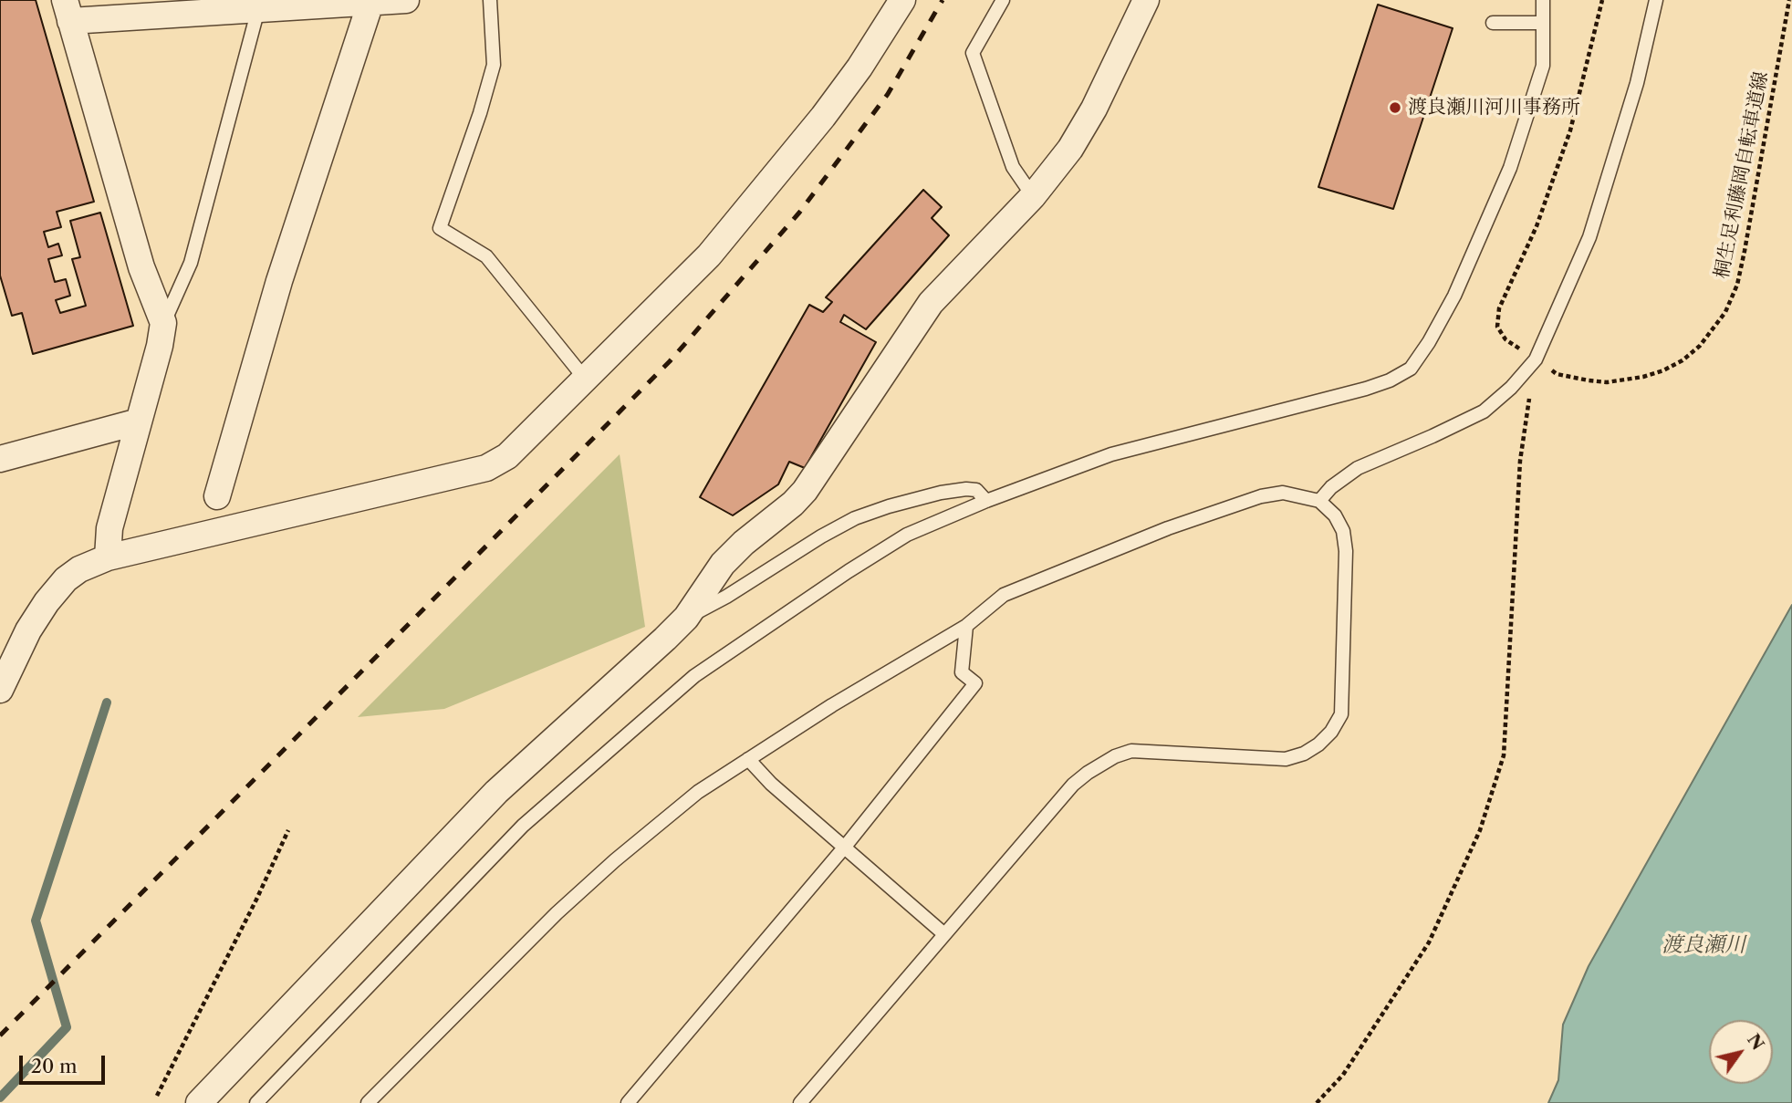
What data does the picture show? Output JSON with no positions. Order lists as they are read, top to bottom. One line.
{"streets":{"path":["桐生足利藤岡自転車道線"]},"water":["渡良瀬川"],"places":["渡良瀬川河川事務所"],"scale_bar":"20 m","north":"top right"}
